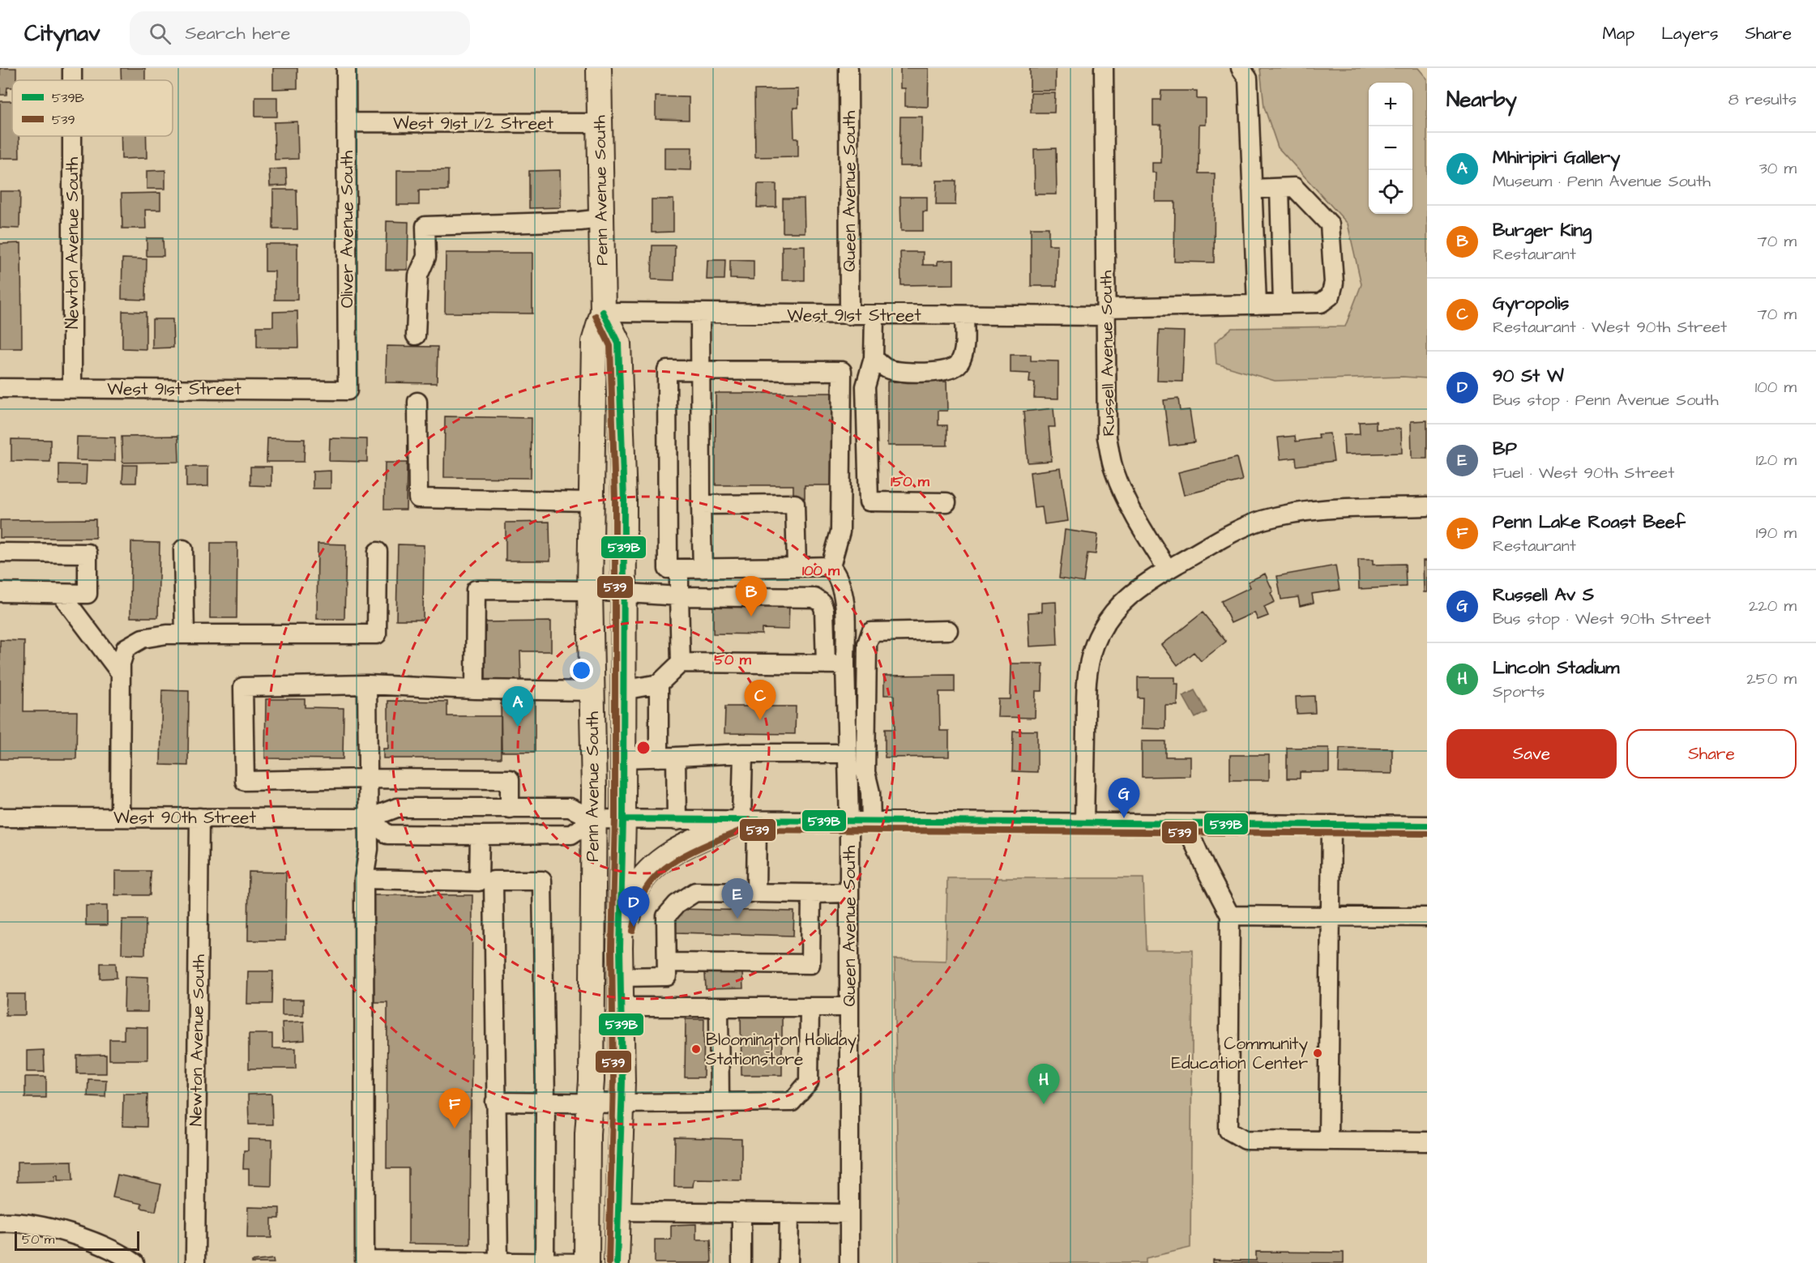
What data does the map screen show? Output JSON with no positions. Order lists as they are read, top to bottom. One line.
{"streets":{"main road":["Penn Avenue South"],"street":["West 91st 1/2 Street","Queen Avenue South","Oliver Avenue South","Newton Avenue South","West 91st Street","Russell Avenue South","West 90th Street"]},"crossings":[["West 91st 1/2 Street","Penn Avenue South"],["West 91st 1/2 Street","Oliver Avenue South"],["Penn Avenue South","West 91st Street"],["Penn Avenue South","West 90th Street"],["Queen Avenue South","West 91st Street"],["Queen Avenue South","West 90th Street"],["Oliver Avenue South","West 91st Street"],["Newton Avenue South","West 91st Street"],["Newton Avenue South","West 90th Street"],["West 91st Street","Russell Avenue South"]],"places":["Bloomington Holiday Stationstore","Community Education Center"],"lines":["transit line 539B","transit line 539"],"legend":["539B","539"],"scale_bar":"50 m","page":{"header":"Citynav","search":"Search here","nav":["Map","Layers","Share"],"heading":["Nearby","8 results"],"map_buttons":["+","−"],"list":[{"mark":"A","name":"Mhiripiri Gallery","note":"Museum · Penn Avenue South","value":"30 m"},{"mark":"B","name":"Burger King","note":"Restaurant","value":"70 m"},{"mark":"C","name":"Gyropolis","note":"Restaurant · West 90th Street","value":"70 m"},{"mark":"D","name":"90 St W","note":"Bus stop · Penn Avenue South","value":"100 m"},{"mark":"E","name":"BP","note":"Fuel · West 90th Street","value":"120 m"},{"mark":"F","name":"Penn Lake Roast Beef","note":"Restaurant","value":"190 m"},{"mark":"G","name":"Russell Av S","note":"Bus stop · West 90th Street","value":"220 m"},{"mark":"H","name":"Lincoln Stadium","note":"Sports","value":"250 m"}],"pins":["B","C","A","G","E","D","H","F"],"buttons":["Save","Share"],"scale":"50 m"},"rings":["150 m","100 m","50 m"]}
